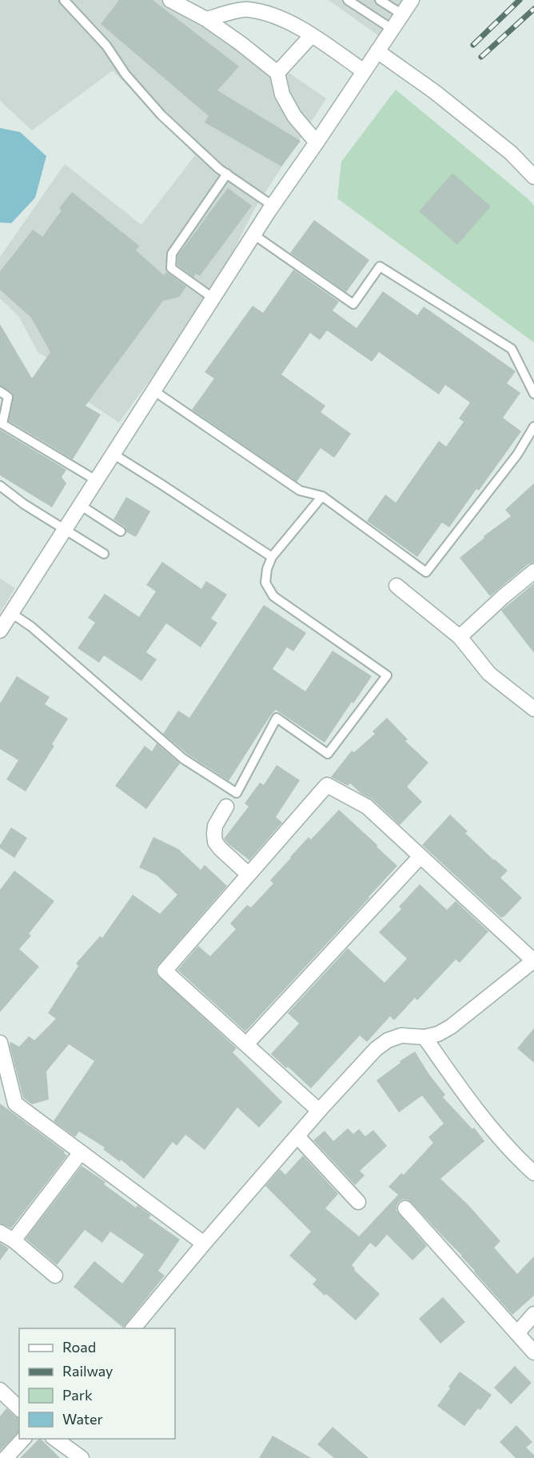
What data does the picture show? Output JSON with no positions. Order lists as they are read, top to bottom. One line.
{"legend":["Road","Railway","Park","Water"]}
